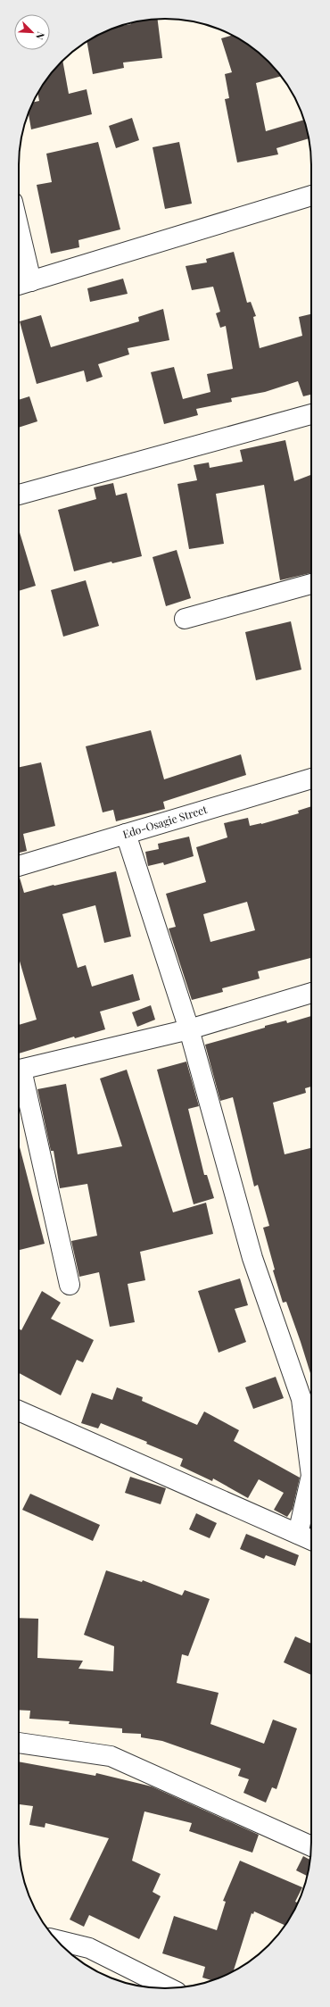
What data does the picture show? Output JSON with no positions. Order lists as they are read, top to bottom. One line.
{"streets":{"street":["Edo-Osagie Street"]},"north":"bottom right"}
